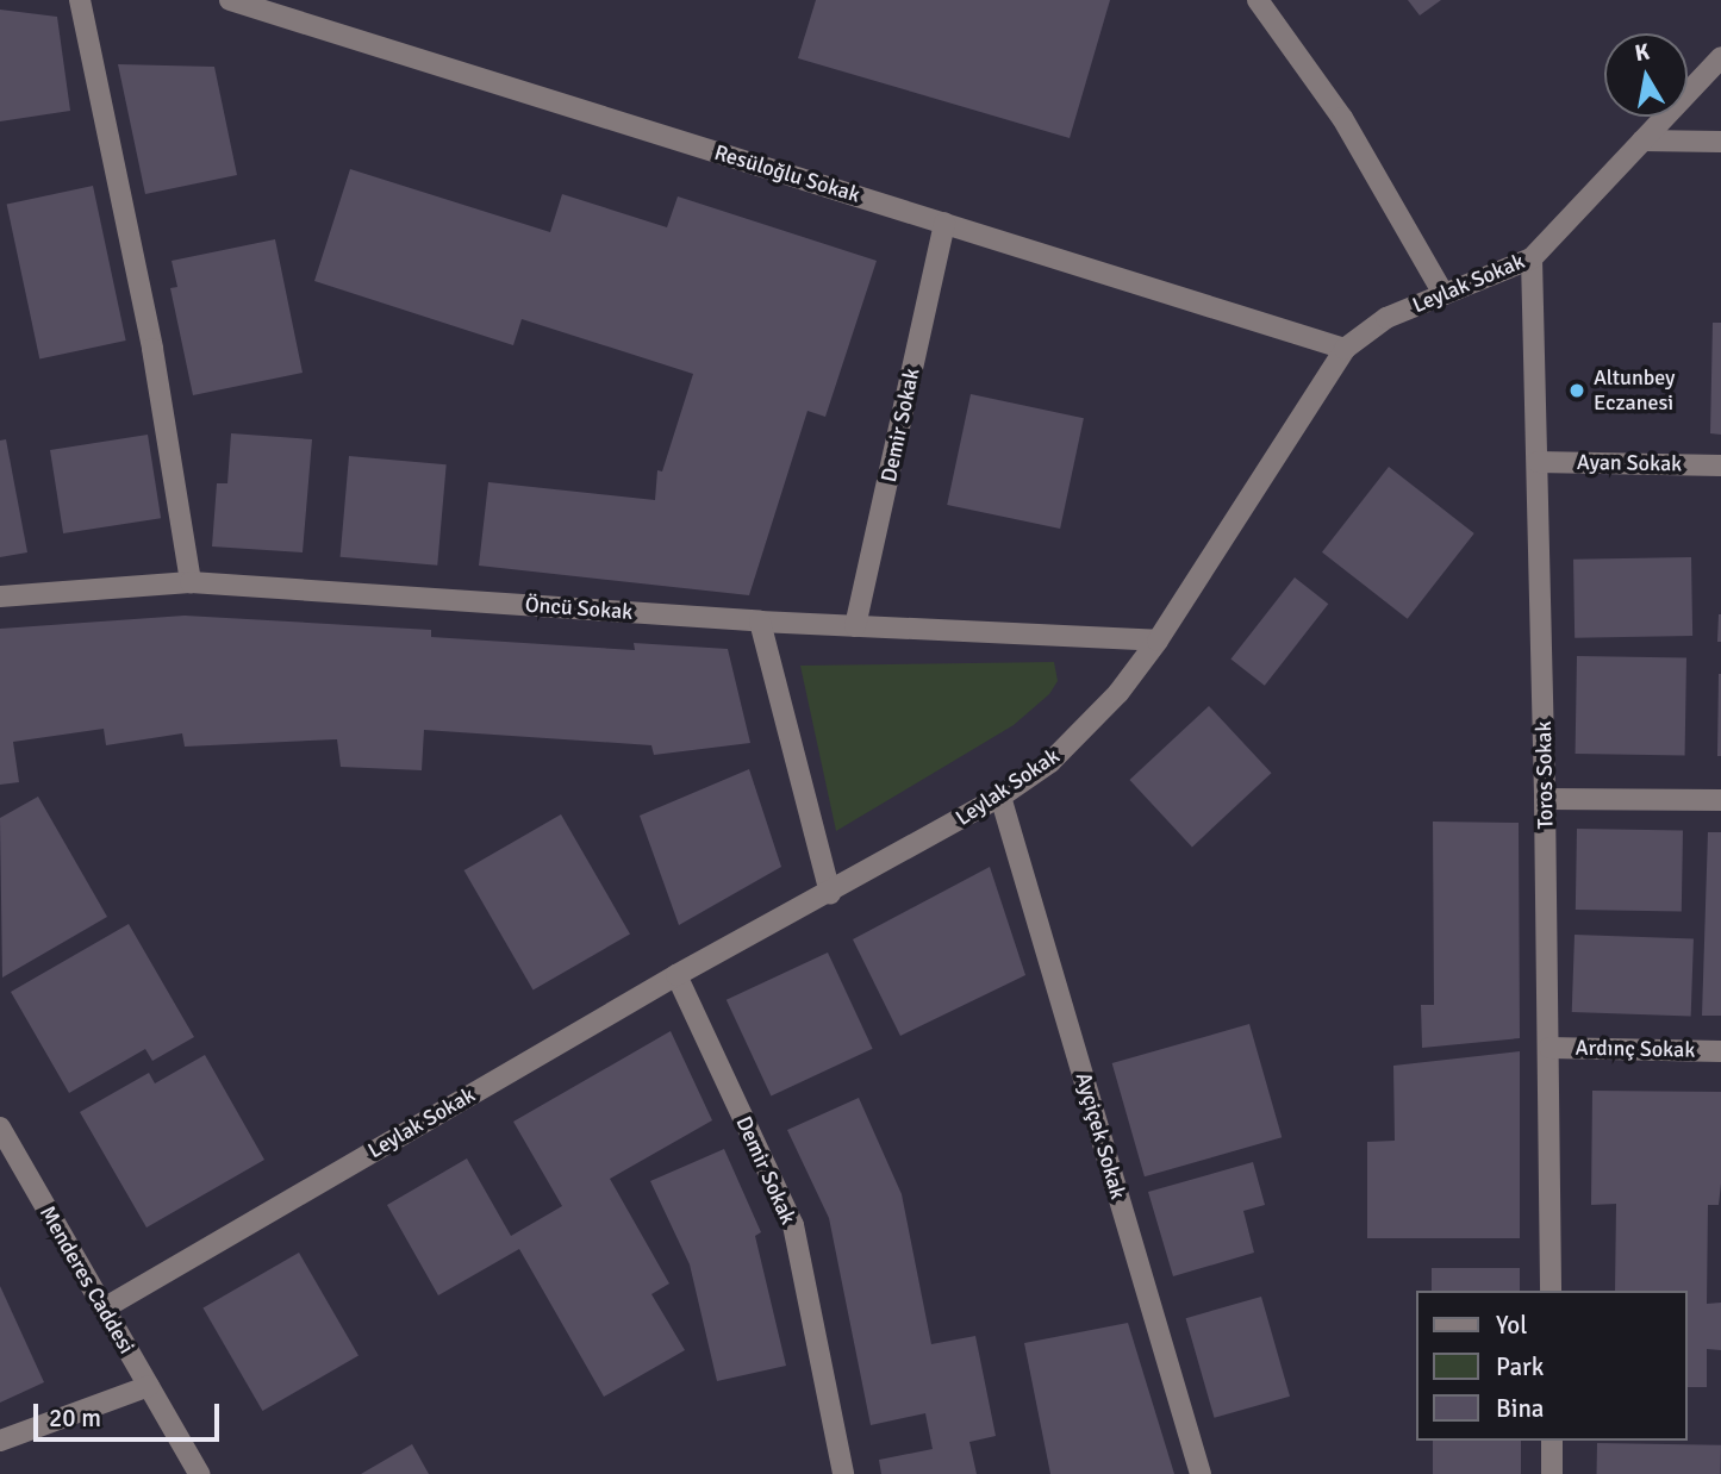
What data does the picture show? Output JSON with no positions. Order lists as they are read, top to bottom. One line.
{"streets":{"street":["Resüloğlu Sokak","Leylak Sokak","Demir Sokak","Ayan Sokak","Öncü Sokak","Toros Sokak","Ardınç Sokak","Ayçiçek Sokak","Menderes Caddesi"]},"crossings":[["Resüloğlu Sokak","Leylak Sokak"],["Resüloğlu Sokak","Demir Sokak"],["Leylak Sokak","Demir Sokak"],["Leylak Sokak","Öncü Sokak"],["Leylak Sokak","Toros Sokak"],["Leylak Sokak","Ayçiçek Sokak"],["Leylak Sokak","Menderes Caddesi"],["Demir Sokak","Öncü Sokak"],["Ayan Sokak","Toros Sokak"],["Toros Sokak","Ardınç Sokak"]],"places":["Altunbey Eczanesi"],"legend":["Yol","Park","Bina"],"scale_bar":"20 m","north":"top"}
